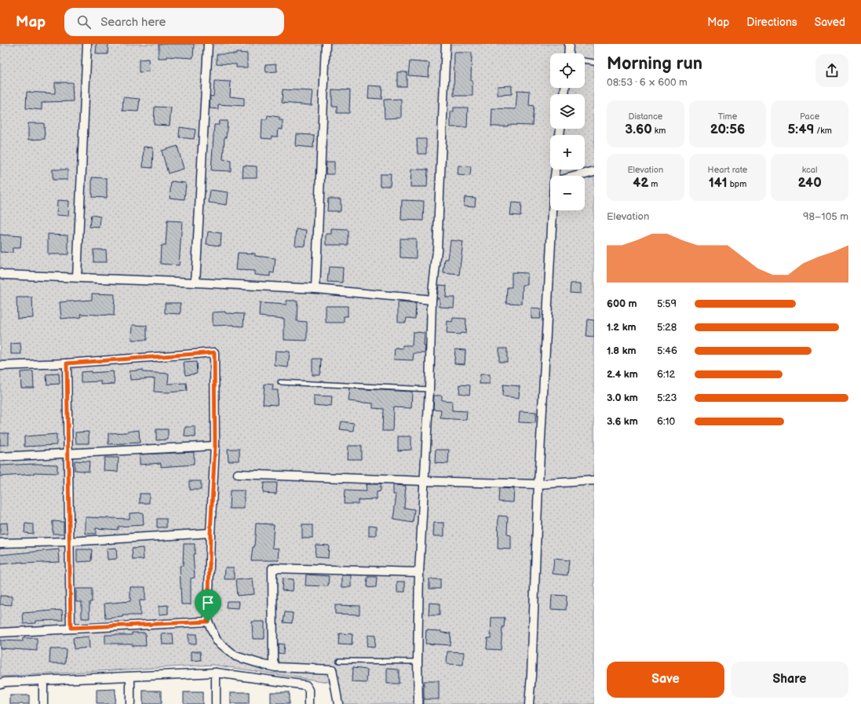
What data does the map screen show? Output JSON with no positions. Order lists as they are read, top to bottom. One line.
{"page":{"header":"Map","search":"Search here","nav":["Map","Directions","Saved"],"heading":["Morning run","08:53 · 6 × 600 m"],"map_buttons":["+","−"],"stats":[["Distance","3.60 km"],["Time","20:56"],["Pace","5:49 /km"],["Elevation","42 m"],["Heart rate","141 bpm"],["kcal","240"]],"chart":["Elevation","98–105 m"],"list":[{"name":"600 m","note":"5:59"},{"name":"1.2 km","note":"5:28"},{"name":"1.8 km","note":"5:46"},{"name":"2.4 km","note":"6:12"},{"name":"3.0 km","note":"5:23"},{"name":"3.6 km","note":"6:10"}],"buttons":["Save","Share"]}}
